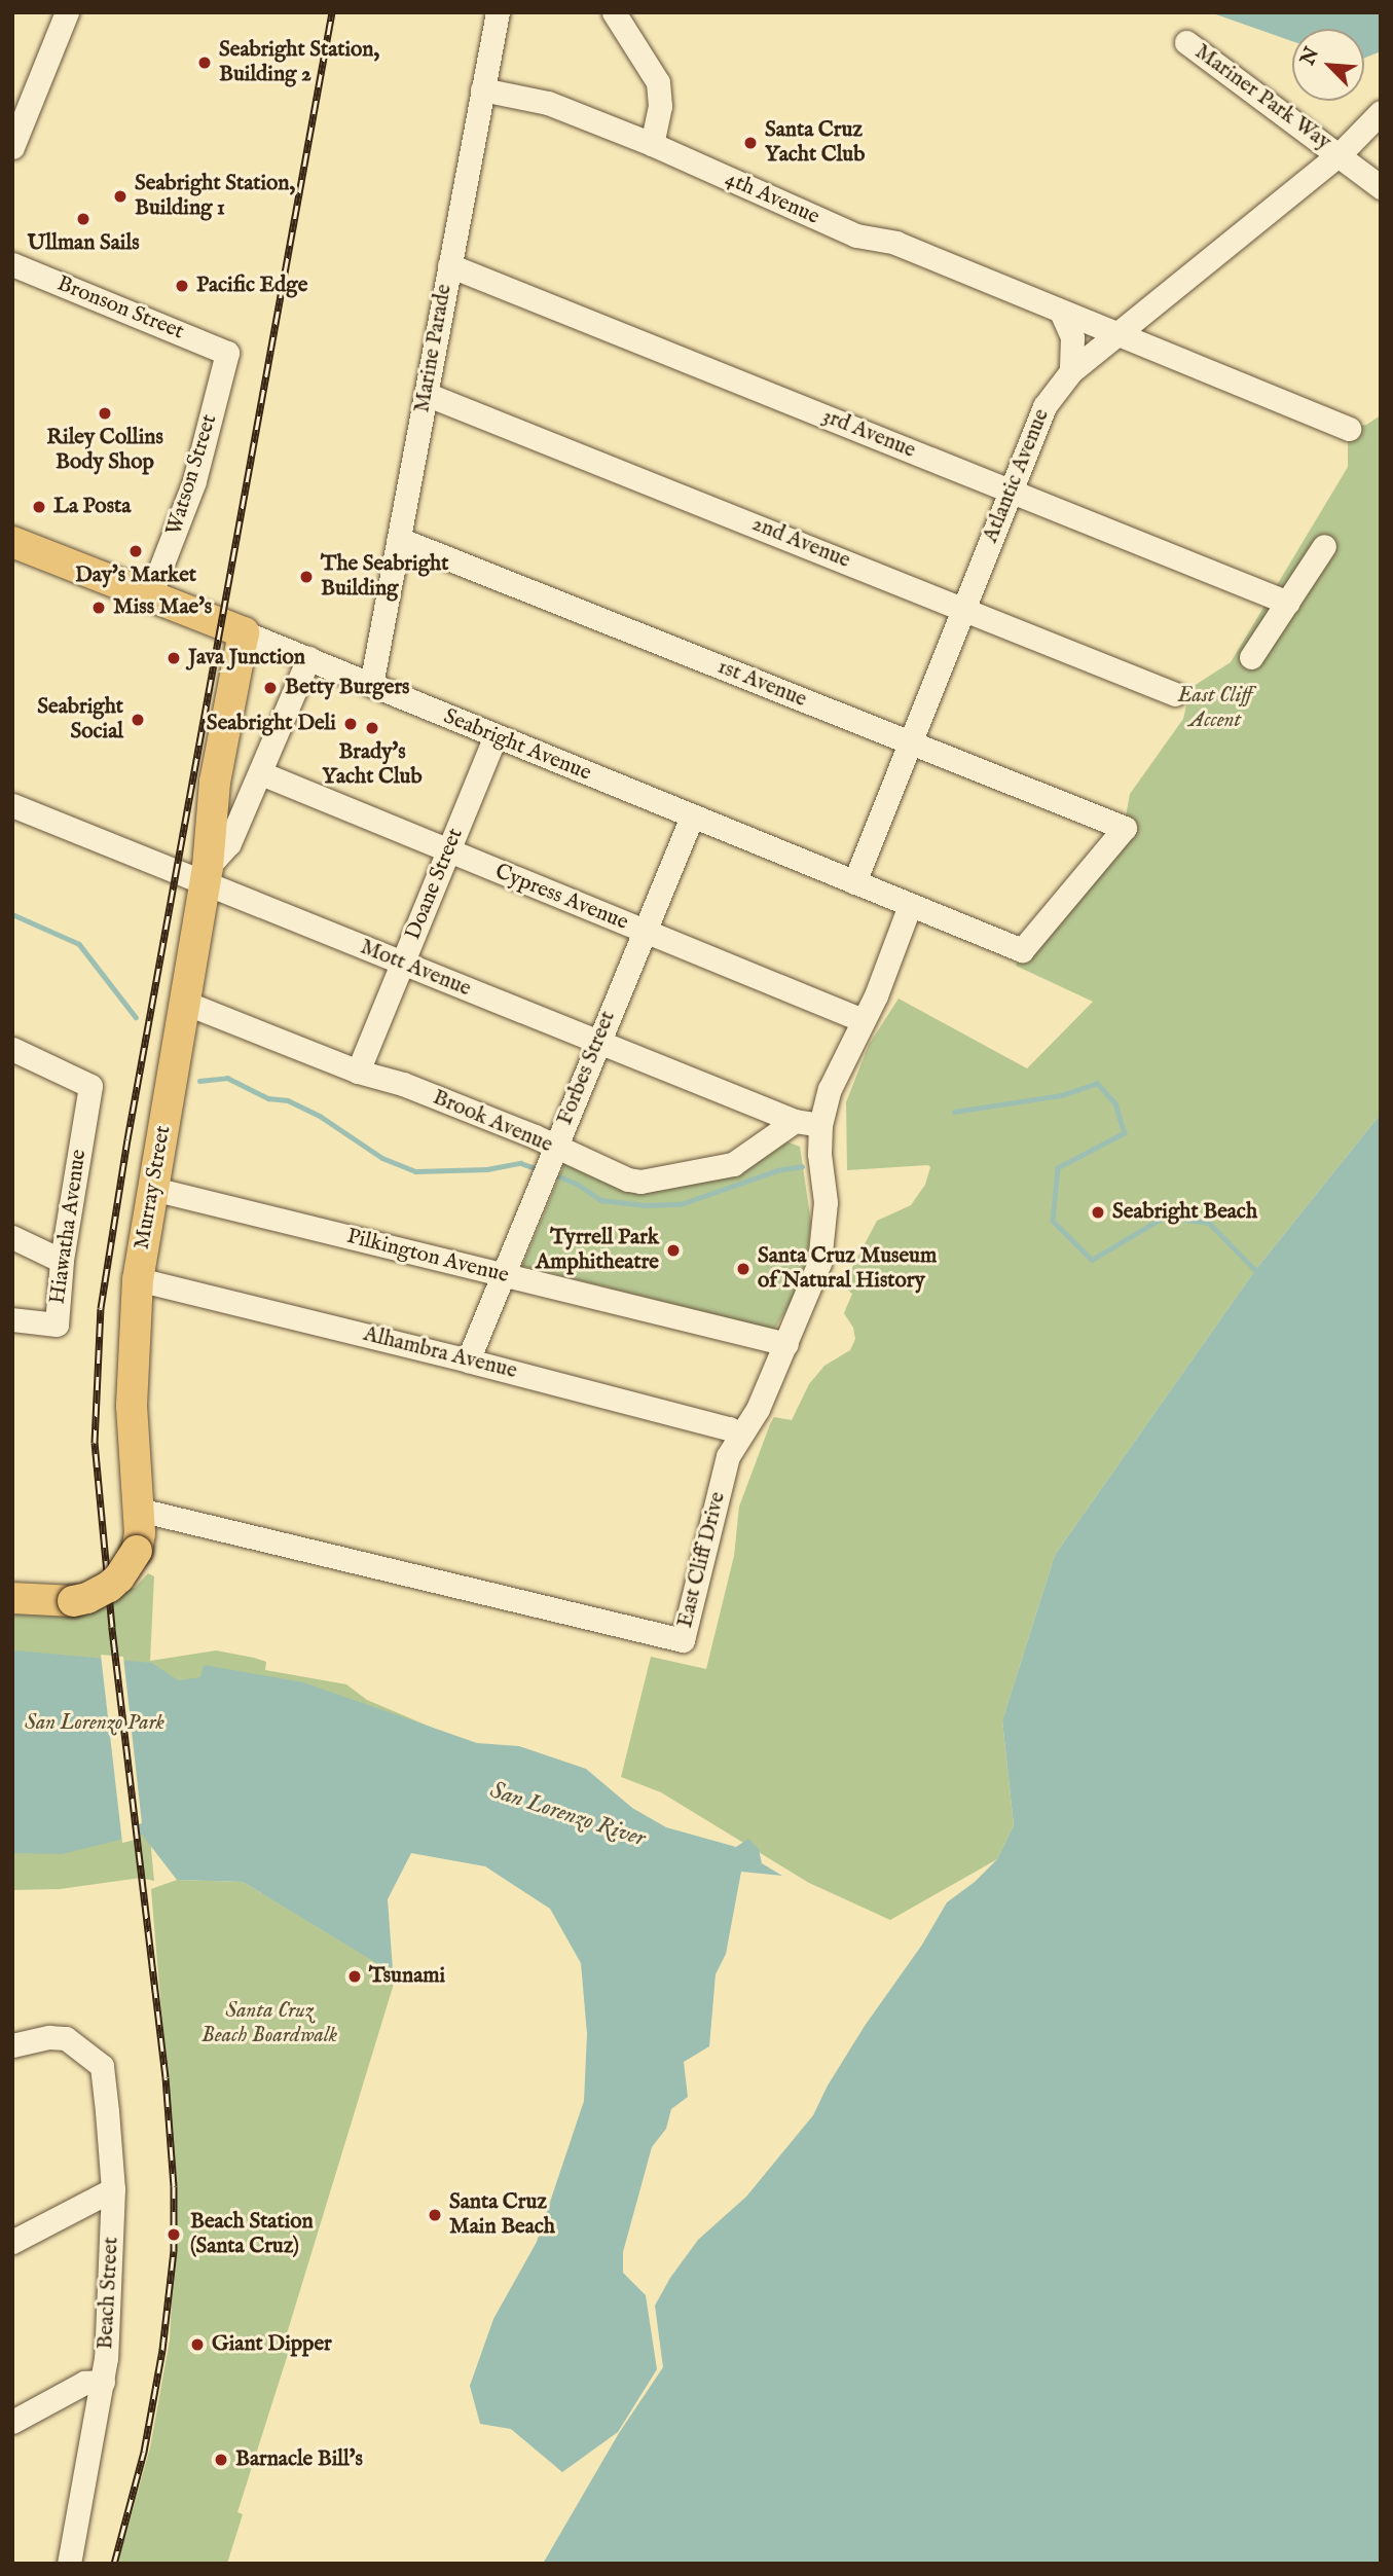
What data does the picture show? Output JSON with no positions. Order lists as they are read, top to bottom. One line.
{"streets":{"main road":["Seabright Avenue","Murray Street"],"street":["Mariner Park Way","4th Avenue","Bronson Street","Marine Parade","3rd Avenue","Watson Street","Atlantic Avenue","2nd Avenue","1st Avenue","Doane Street","Cypress Avenue","Mott Avenue","Forbes Street","Brook Avenue","Hiawatha Avenue","Pilkington Avenue","Alhambra Avenue","East Cliff Drive","Beach Street"]},"crossings":[["Mariner Park Way","Atlantic Avenue"],["4th Avenue","Marine Parade"],["4th Avenue","Atlantic Avenue"],["Bronson Street","Watson Street"],["Marine Parade","3rd Avenue"],["Marine Parade","2nd Avenue"],["Marine Parade","1st Avenue"],["Marine Parade","Seabright Avenue"],["3rd Avenue","Atlantic Avenue"],["Watson Street","Seabright Avenue"],["Atlantic Avenue","2nd Avenue"],["Atlantic Avenue","1st Avenue"],["Atlantic Avenue","Seabright Avenue"],["1st Avenue","Seabright Avenue"],["Seabright Avenue","Doane Street"],["Seabright Avenue","Forbes Street"],["Seabright Avenue","Murray Street"],["Seabright Avenue","East Cliff Drive"],["Doane Street","Cypress Avenue"],["Doane Street","Mott Avenue"],["Doane Street","Brook Avenue"],["Cypress Avenue","Forbes Street"],["Cypress Avenue","Murray Street"],["Cypress Avenue","East Cliff Drive"],["Mott Avenue","Forbes Street"],["Mott Avenue","Brook Avenue"],["Mott Avenue","Murray Street"],["Mott Avenue","East Cliff Drive"],["Forbes Street","Brook Avenue"],["Forbes Street","Pilkington Avenue"],["Forbes Street","Alhambra Avenue"],["Brook Avenue","Murray Street"],["Murray Street","Pilkington Avenue"],["Murray Street","Alhambra Avenue"],["Murray Street","East Cliff Drive"],["Pilkington Avenue","East Cliff Drive"],["Alhambra Avenue","East Cliff Drive"]],"water":["San Lorenzo River"],"parks":["East Cliff Accent","San Lorenzo Park","Santa Cruz Beach Boardwalk"],"places":["Seabright Station, Building 2","Santa Cruz Yacht Club","Seabright Station, Building 1","Ullman Sails","Pacific Edge","Riley Collins Body Shop","La Posta","Day's Market","The Seabright Building","Miss Mae's","Java Junction","Betty Burgers","Seabright Social","Seabright Deli","Brady's Yacht Club","Seabright Beach","Tyrrell Park Amphitheatre","Santa Cruz Museum of Natural History","Tsunami","Santa Cruz Main Beach","Beach Station (Santa Cruz)","Giant Dipper","Barnacle Bill's"],"north":"top left"}
